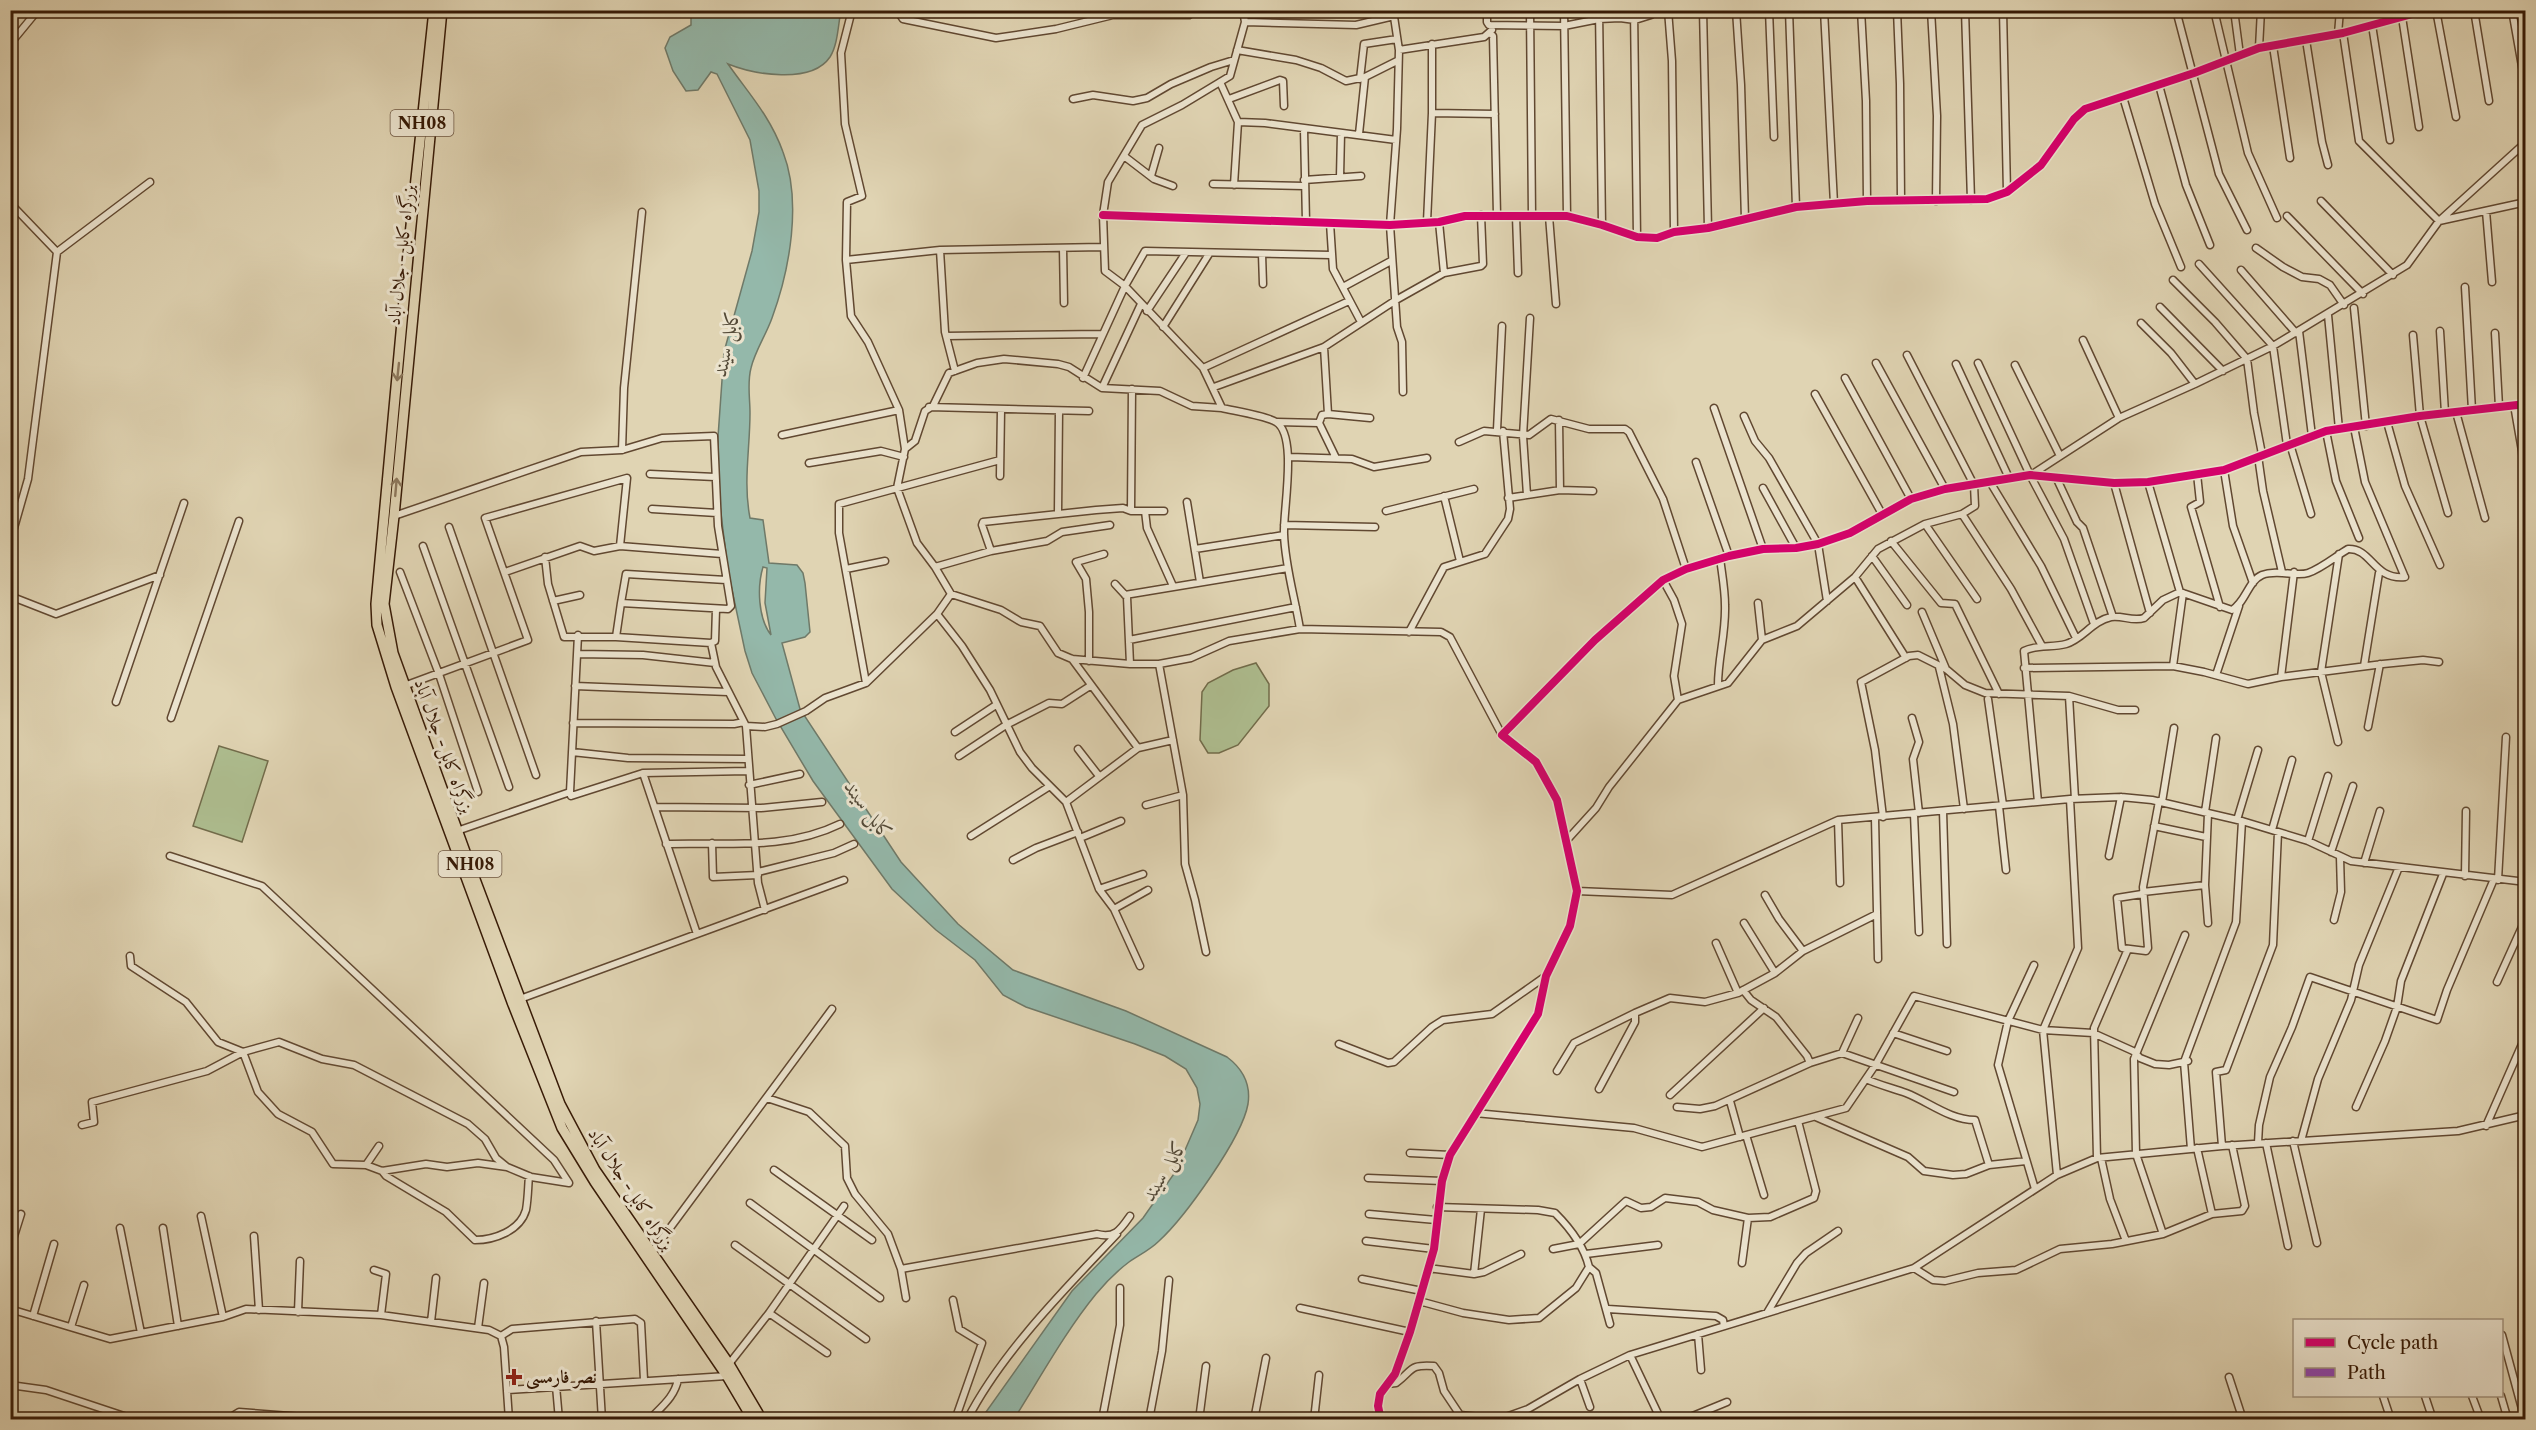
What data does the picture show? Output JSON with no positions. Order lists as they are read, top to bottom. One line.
{"streets":{"highway":["NH08","بزرگراه کابل- جلال آباد"]},"water":["کابل سيند"],"places":{"health":["نصر فارمسی"]},"legend":["Cycle path","Path"]}
